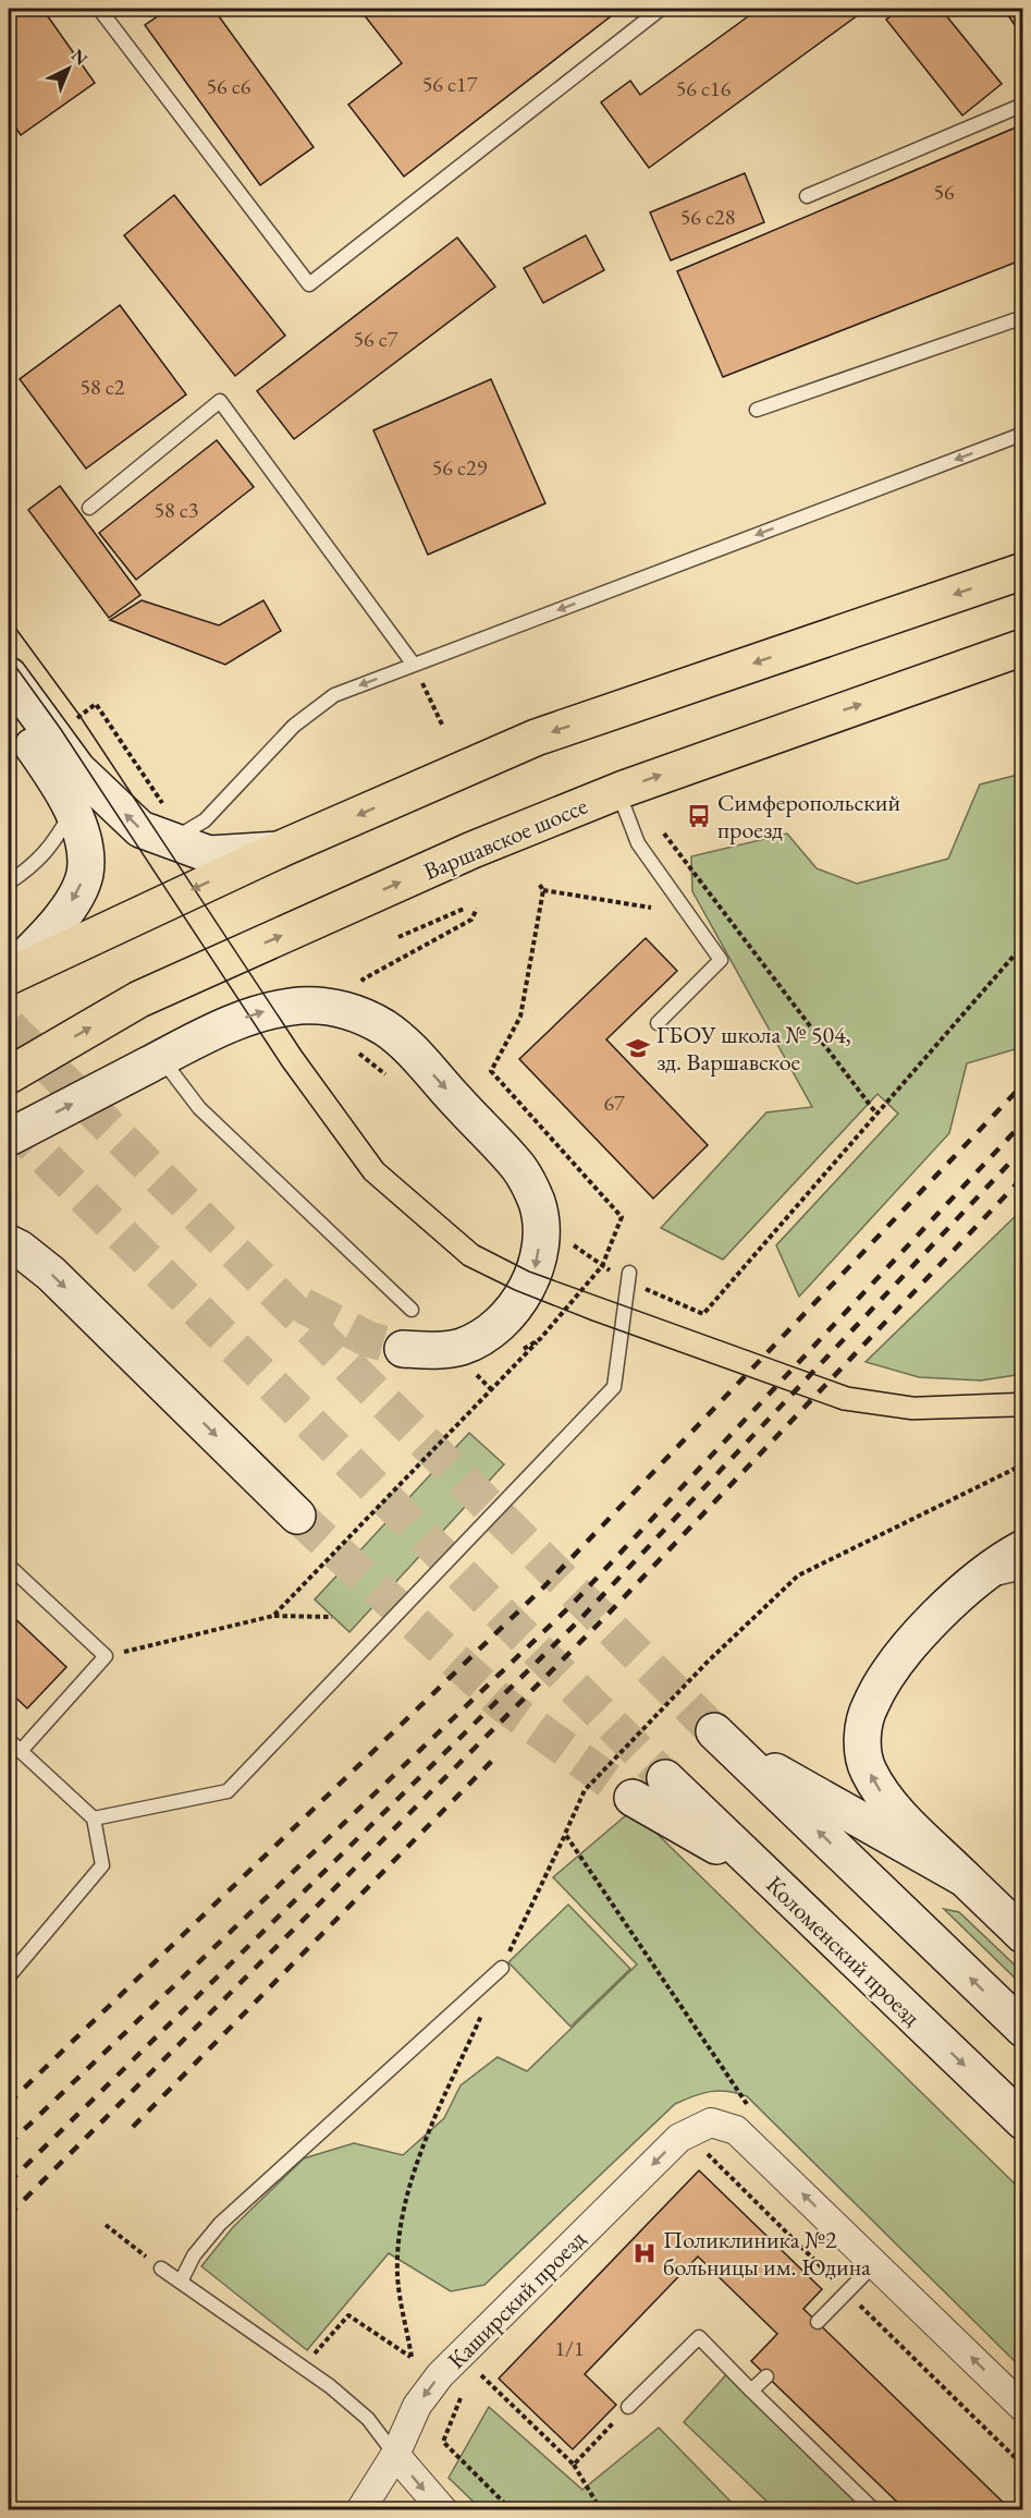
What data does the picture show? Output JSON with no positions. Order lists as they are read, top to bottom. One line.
{"streets":{"main road":["Варшавское шоссе","Коломенский проезд"],"street":["Каширский проезд"]},"one_way":["Коломенский проезд","Каширский проезд"],"places":{"bus stop":["Симферопольский проезд"],"school or university":["ГБОУ школа № 504, зд. Варшавское"],"hospital":["Поликлиника №2 больницы им. Юдина"]},"house_numbers":["56 с17","56 с6","56 с16","56","56 с28","56 с7","58 с2","56 с29","58 с3","67","1/1"],"north":"top right"}
